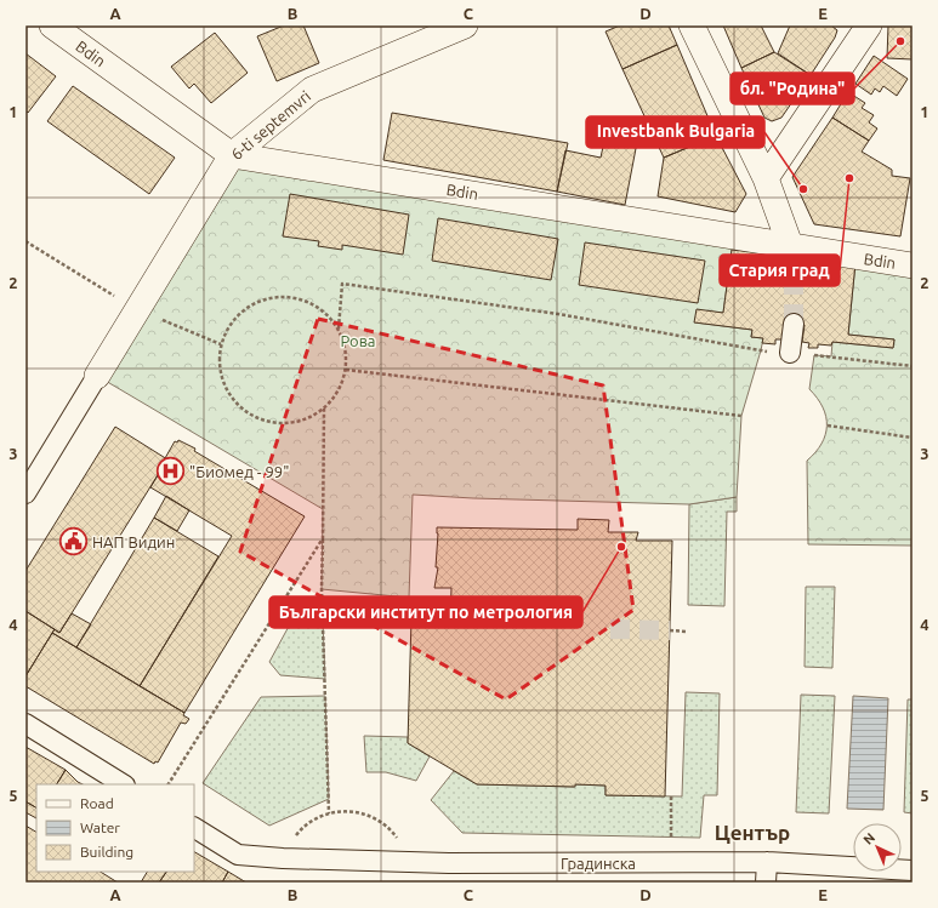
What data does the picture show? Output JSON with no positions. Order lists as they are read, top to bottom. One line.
{"streets":{"street":["Bdin","6-ti septemvri","Градинска"]},"crossings":[["Bdin","6-ti septemvri"]],"districts":["Център"],"parks":["Рова"],"places":{"other":["бл. \"Родина\"","Стария град","Investbank Bulgaria","Български институт по метрология"],"hospital":["\"Биомед - 99\""],"public building":["НАП Видин"]},"legend":["Road","Water","Building"],"north":"top left","grid":{"columns":["A","B","C","D","E"],"rows":["1","2","3","4","5"]}}
